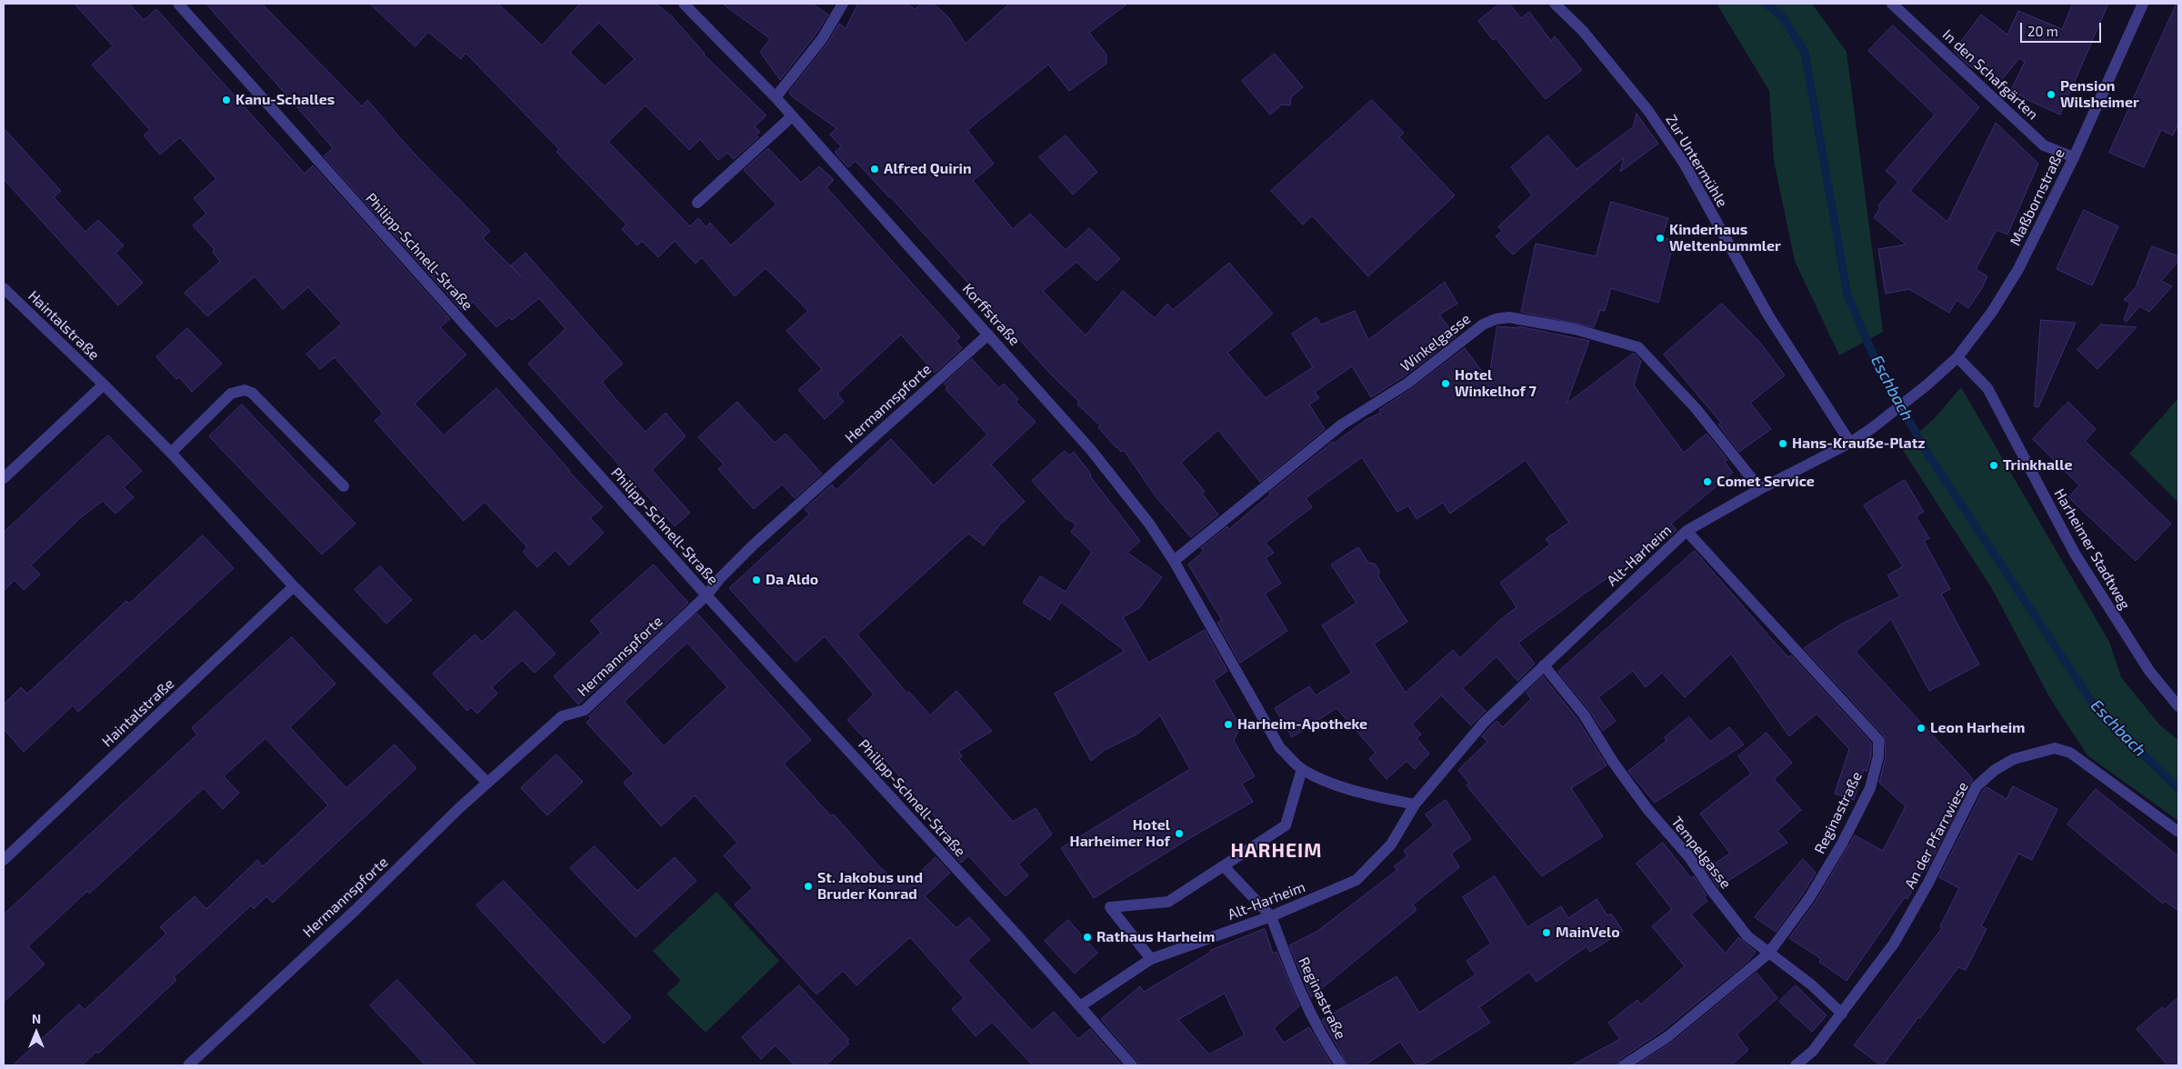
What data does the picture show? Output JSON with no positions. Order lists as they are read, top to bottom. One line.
{"streets":{"street":["In den Schafgärten","Zur Untermühle","Maßbornstraße","Philipp-Schnell-Straße","Korffstraße","Haintalstraße","Winkelgasse","Hermannspforte","Harheimer Stadtweg","Alt-Harheim","Reginastraße","An der Pfarrwiese","Tempelgasse"]},"crossings":[["In den Schafgärten","Maßbornstraße"],["Zur Untermühle","Alt-Harheim"],["Maßbornstraße","Harheimer Stadtweg"],["Maßbornstraße","Alt-Harheim"],["Philipp-Schnell-Straße","Hermannspforte"],["Philipp-Schnell-Straße","Alt-Harheim"],["Korffstraße","Winkelgasse"],["Korffstraße","Hermannspforte"],["Haintalstraße","Hermannspforte"],["Winkelgasse","Alt-Harheim"],["Alt-Harheim","Reginastraße"],["Alt-Harheim","Tempelgasse"],["Reginastraße","Tempelgasse"],["An der Pfarrwiese","Tempelgasse"]],"districts":["HARHEIM"],"water":["Eschbach"],"places":["Pension Wilsheimer","Kanu-Schalles","Alfred Quirin","Kinderhaus Weltenbummler","Hotel Winkelhof 7","Hans-Krauße-Platz","Trinkhalle","Comet Service","Da Aldo","Harheim-Apotheke","Leon Harheim","Hotel Harheimer Hof","St. Jakobus und Bruder Konrad","MainVelo","Rathaus Harheim"],"scale_bar":"20 m","north":"top"}
